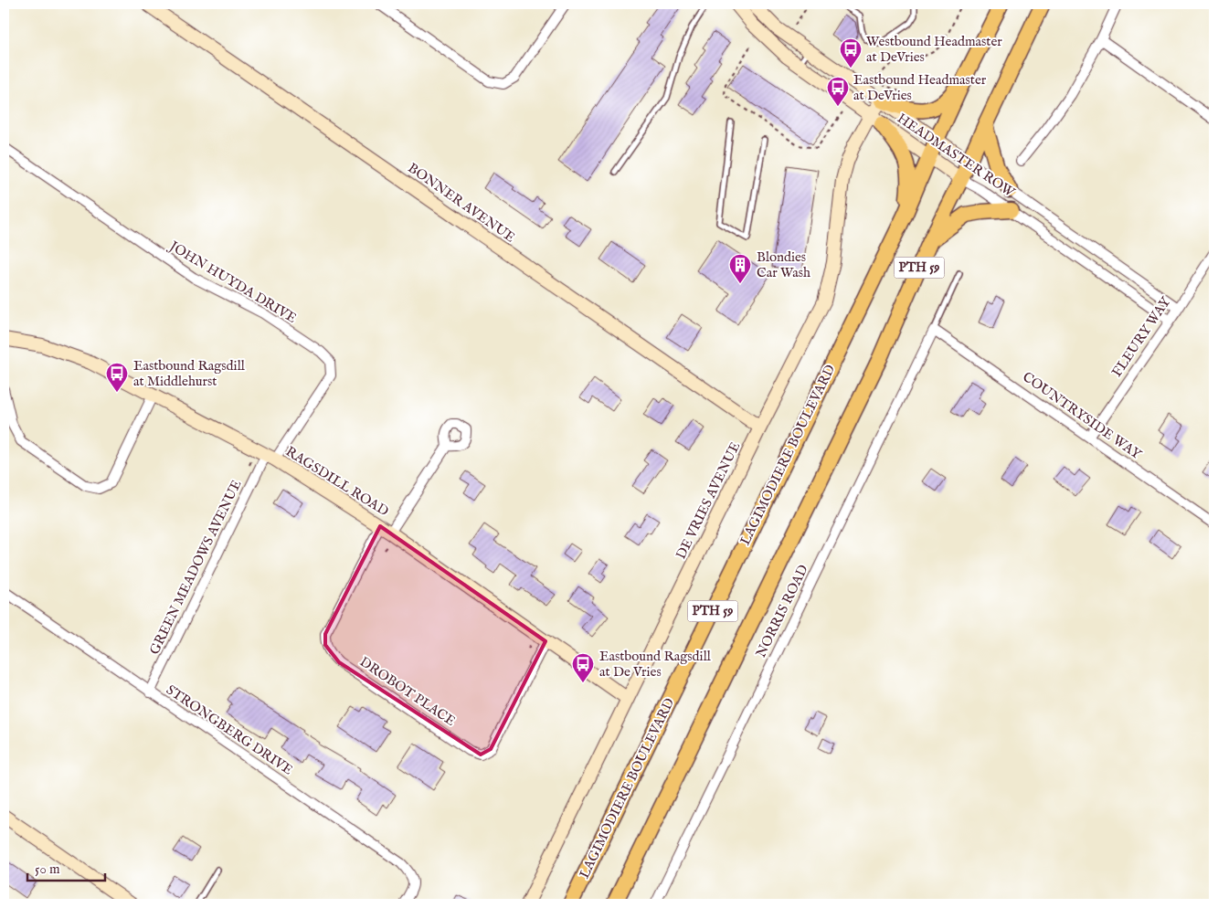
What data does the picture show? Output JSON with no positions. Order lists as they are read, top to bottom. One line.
{"streets":{"main road":["PTH 59","LAGIMODIERE BOULEVARD"],"street":["HEADMASTER ROW","BONNER AVENUE","JOHN HUYDA DRIVE","FLEURY WAY","COUNTRYSIDE WAY","RAGSDILL ROAD","DE VRIES AVENUE","GREEN MEADOWS AVENUE","NORRIS ROAD","DROBOT PLACE","STRONGBERG DRIVE"]},"crossings":[["HEADMASTER ROW","PTH 59"],["HEADMASTER ROW","FLEURY WAY"],["HEADMASTER ROW","LAGIMODIERE BOULEVARD"],["HEADMASTER ROW","DE VRIES AVENUE"],["BONNER AVENUE","DE VRIES AVENUE"],["JOHN HUYDA DRIVE","RAGSDILL ROAD"],["JOHN HUYDA DRIVE","GREEN MEADOWS AVENUE"],["FLEURY WAY","COUNTRYSIDE WAY"],["COUNTRYSIDE WAY","NORRIS ROAD"],["RAGSDILL ROAD","DE VRIES AVENUE"],["RAGSDILL ROAD","GREEN MEADOWS AVENUE"],["RAGSDILL ROAD","DROBOT PLACE"],["GREEN MEADOWS AVENUE","STRONGBERG DRIVE"]],"places":{"bus stop":["Westbound Headmaster at DeVries","Eastbound Headmaster at DeVries","Eastbound Ragsdill at Middlehurst","Eastbound Ragsdill at De Vries"],"building":["Blondies Car Wash"]},"scale_bar":"50 m"}
